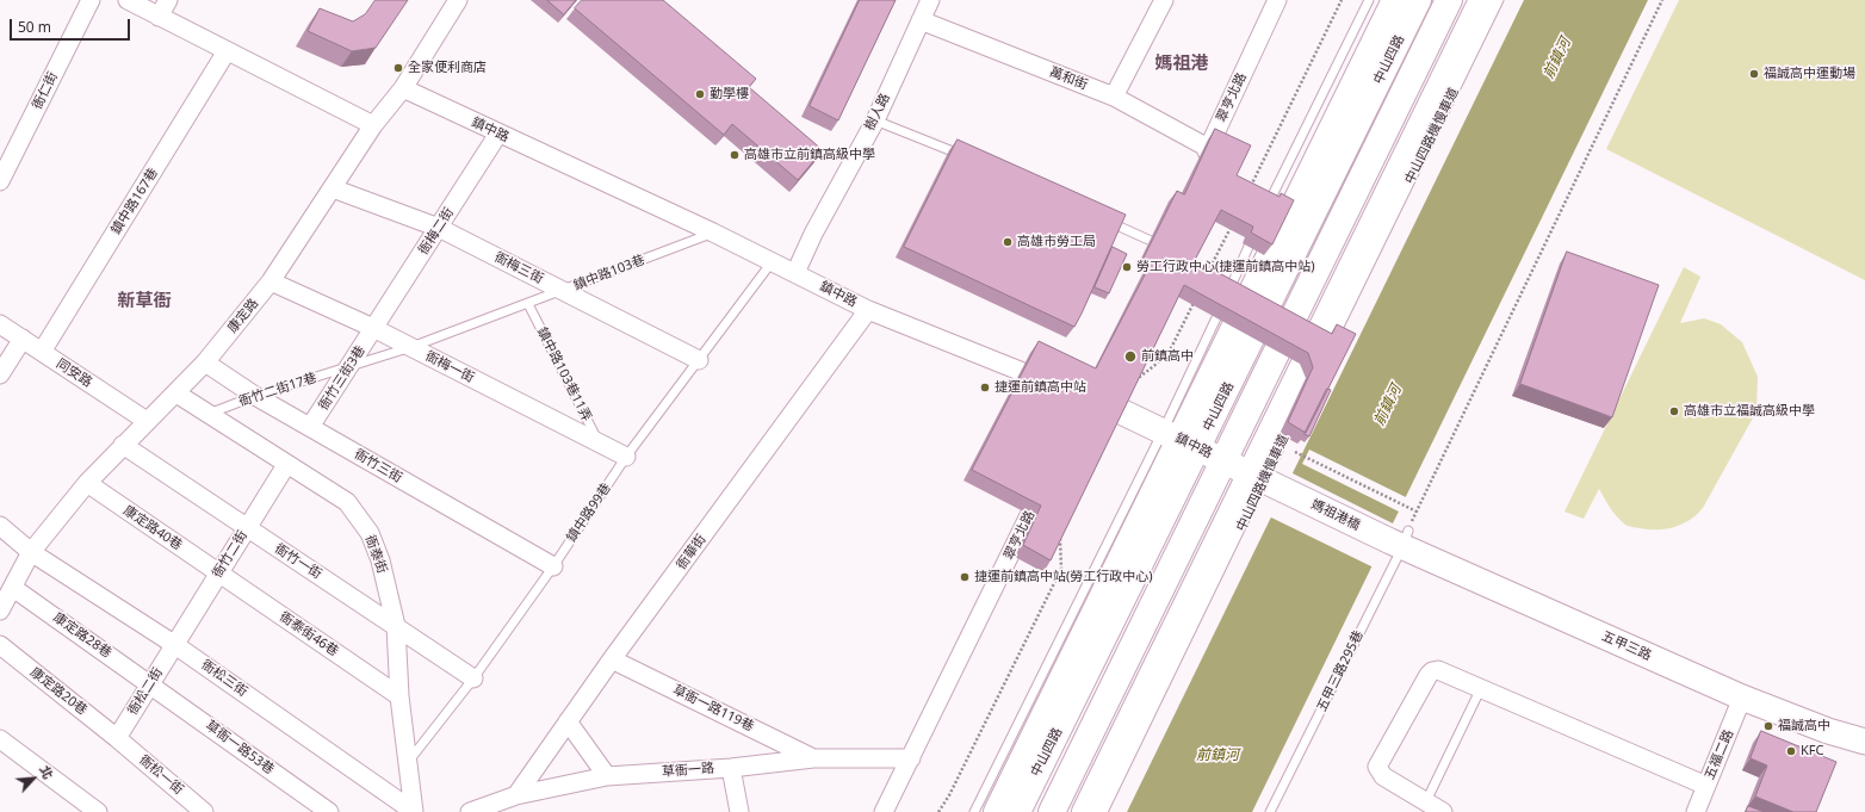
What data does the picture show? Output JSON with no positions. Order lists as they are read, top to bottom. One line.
{"streets":{"main road":["中山四路","鎮中路","媽祖港橋","五甲三路"],"street":["萬和街","衙仁街","翠亨北路","樹人路","鎮中路167巷","衙梅二街","衙梅三街","康定路","衙梅一街","同安路","衙竹三街3巷","衙竹三街","康定路40巷","衙華街","衙竹二街","衙泰街","衙竹一街","衙泰街46巷","康定路28巷","衙松三街","康定路20巷","衙松二街","草衙一路119巷","草衙一路53巷","五福二路","草衙一路","衙松一街"],"lane":["中山四路機慢車道","鎮中路103巷","鎮中路103巷11弄","衙竹二街17巷","鎮中路99巷","五甲三路295巷"]},"crossings":[["中山四路","鎮中路"],["萬和街","翠亨北路"],["萬和街","樹人路"],["翠亨北路","草衙一路"],["樹人路","鎮中路"],["鎮中路","中山四路機慢車道"],["鎮中路","衙梅二街"],["鎮中路","鎮中路103巷"],["鎮中路","康定路"],["鎮中路","鎮中路99巷"],["鎮中路","媽祖港橋"],["鎮中路","衙華街"],["中山四路機慢車道","媽祖港橋"],["鎮中路167巷","同安路"],["衙梅二街","衙梅三街"],["衙梅二街","衙梅一街"],["衙梅二街","衙竹三街3巷"],["衙梅三街","鎮中路103巷"],["衙梅三街","康定路"],["衙梅三街","鎮中路99巷"],["鎮中路103巷","衙梅一街"],["鎮中路103巷","鎮中路103巷11弄"],["鎮中路103巷","衙竹二街17巷"],["康定路","衙梅一街"],["康定路","同安路"],["康定路","衙竹三街"],["康定路","康定路40巷"],["康定路","衙泰街"],["康定路","衙竹一街"],["康定路","康定路28巷"],["康定路","衙松三街"],["衙梅一街","鎮中路103巷11弄"],["衙梅一街","衙竹三街3巷"],["衙梅一街","衙竹二街17巷"],["衙梅一街","鎮中路99巷"],["衙竹三街3巷","衙竹二街17巷"],["衙竹三街3巷","衙竹三街"],["衙竹二街17巷","衙竹三街"],["衙竹二街17巷","衙泰街"],["衙竹三街","鎮中路99巷"],["鎮中路99巷","衙泰街"],["鎮中路99巷","衙竹一街"],["媽祖港橋","五甲三路"],["媽祖港橋","五甲三路295巷"],["康定路40巷","衙竹二街"],["康定路40巷","衙泰街46巷"],["衙華街","草衙一路119巷"],["衙華街","草衙一路"],["衙竹二街","衙泰街"],["衙竹二街","衙竹一街"],["衙竹二街","衙泰街46巷"],["衙竹二街","衙松三街"],["衙竹二街","衙松二街"],["衙泰街","衙竹一街"],["衙泰街","衙泰街46巷"],["衙泰街","衙松三街"],["康定路28巷","衙松二街"],["康定路28巷","草衙一路53巷"],["五甲三路","五甲三路295巷"],["五甲三路","五福二路"],["衙松三街","衙松二街"],["康定路20巷","衙松二街"],["康定路20巷","衙松一街"],["衙松二街","草衙一路53巷"],["衙松二街","衙松一街"],["草衙一路119巷","草衙一路"]],"districts":["媽祖港","新草衙"],"water":["前鎮河"],"places":["全家便利商店","福誠高中運動場","勤學樓","高雄市立前鎮高級中學","高雄市勞工局","勞工行政中心(捷運前鎮高中站)","前鎮高中","捷運前鎮高中站","高雄市立福誠高級中學","捷運前鎮高中站(勞工行政中心)","福誠高中","KFC"],"scale_bar":"50 m","north":"top right"}
